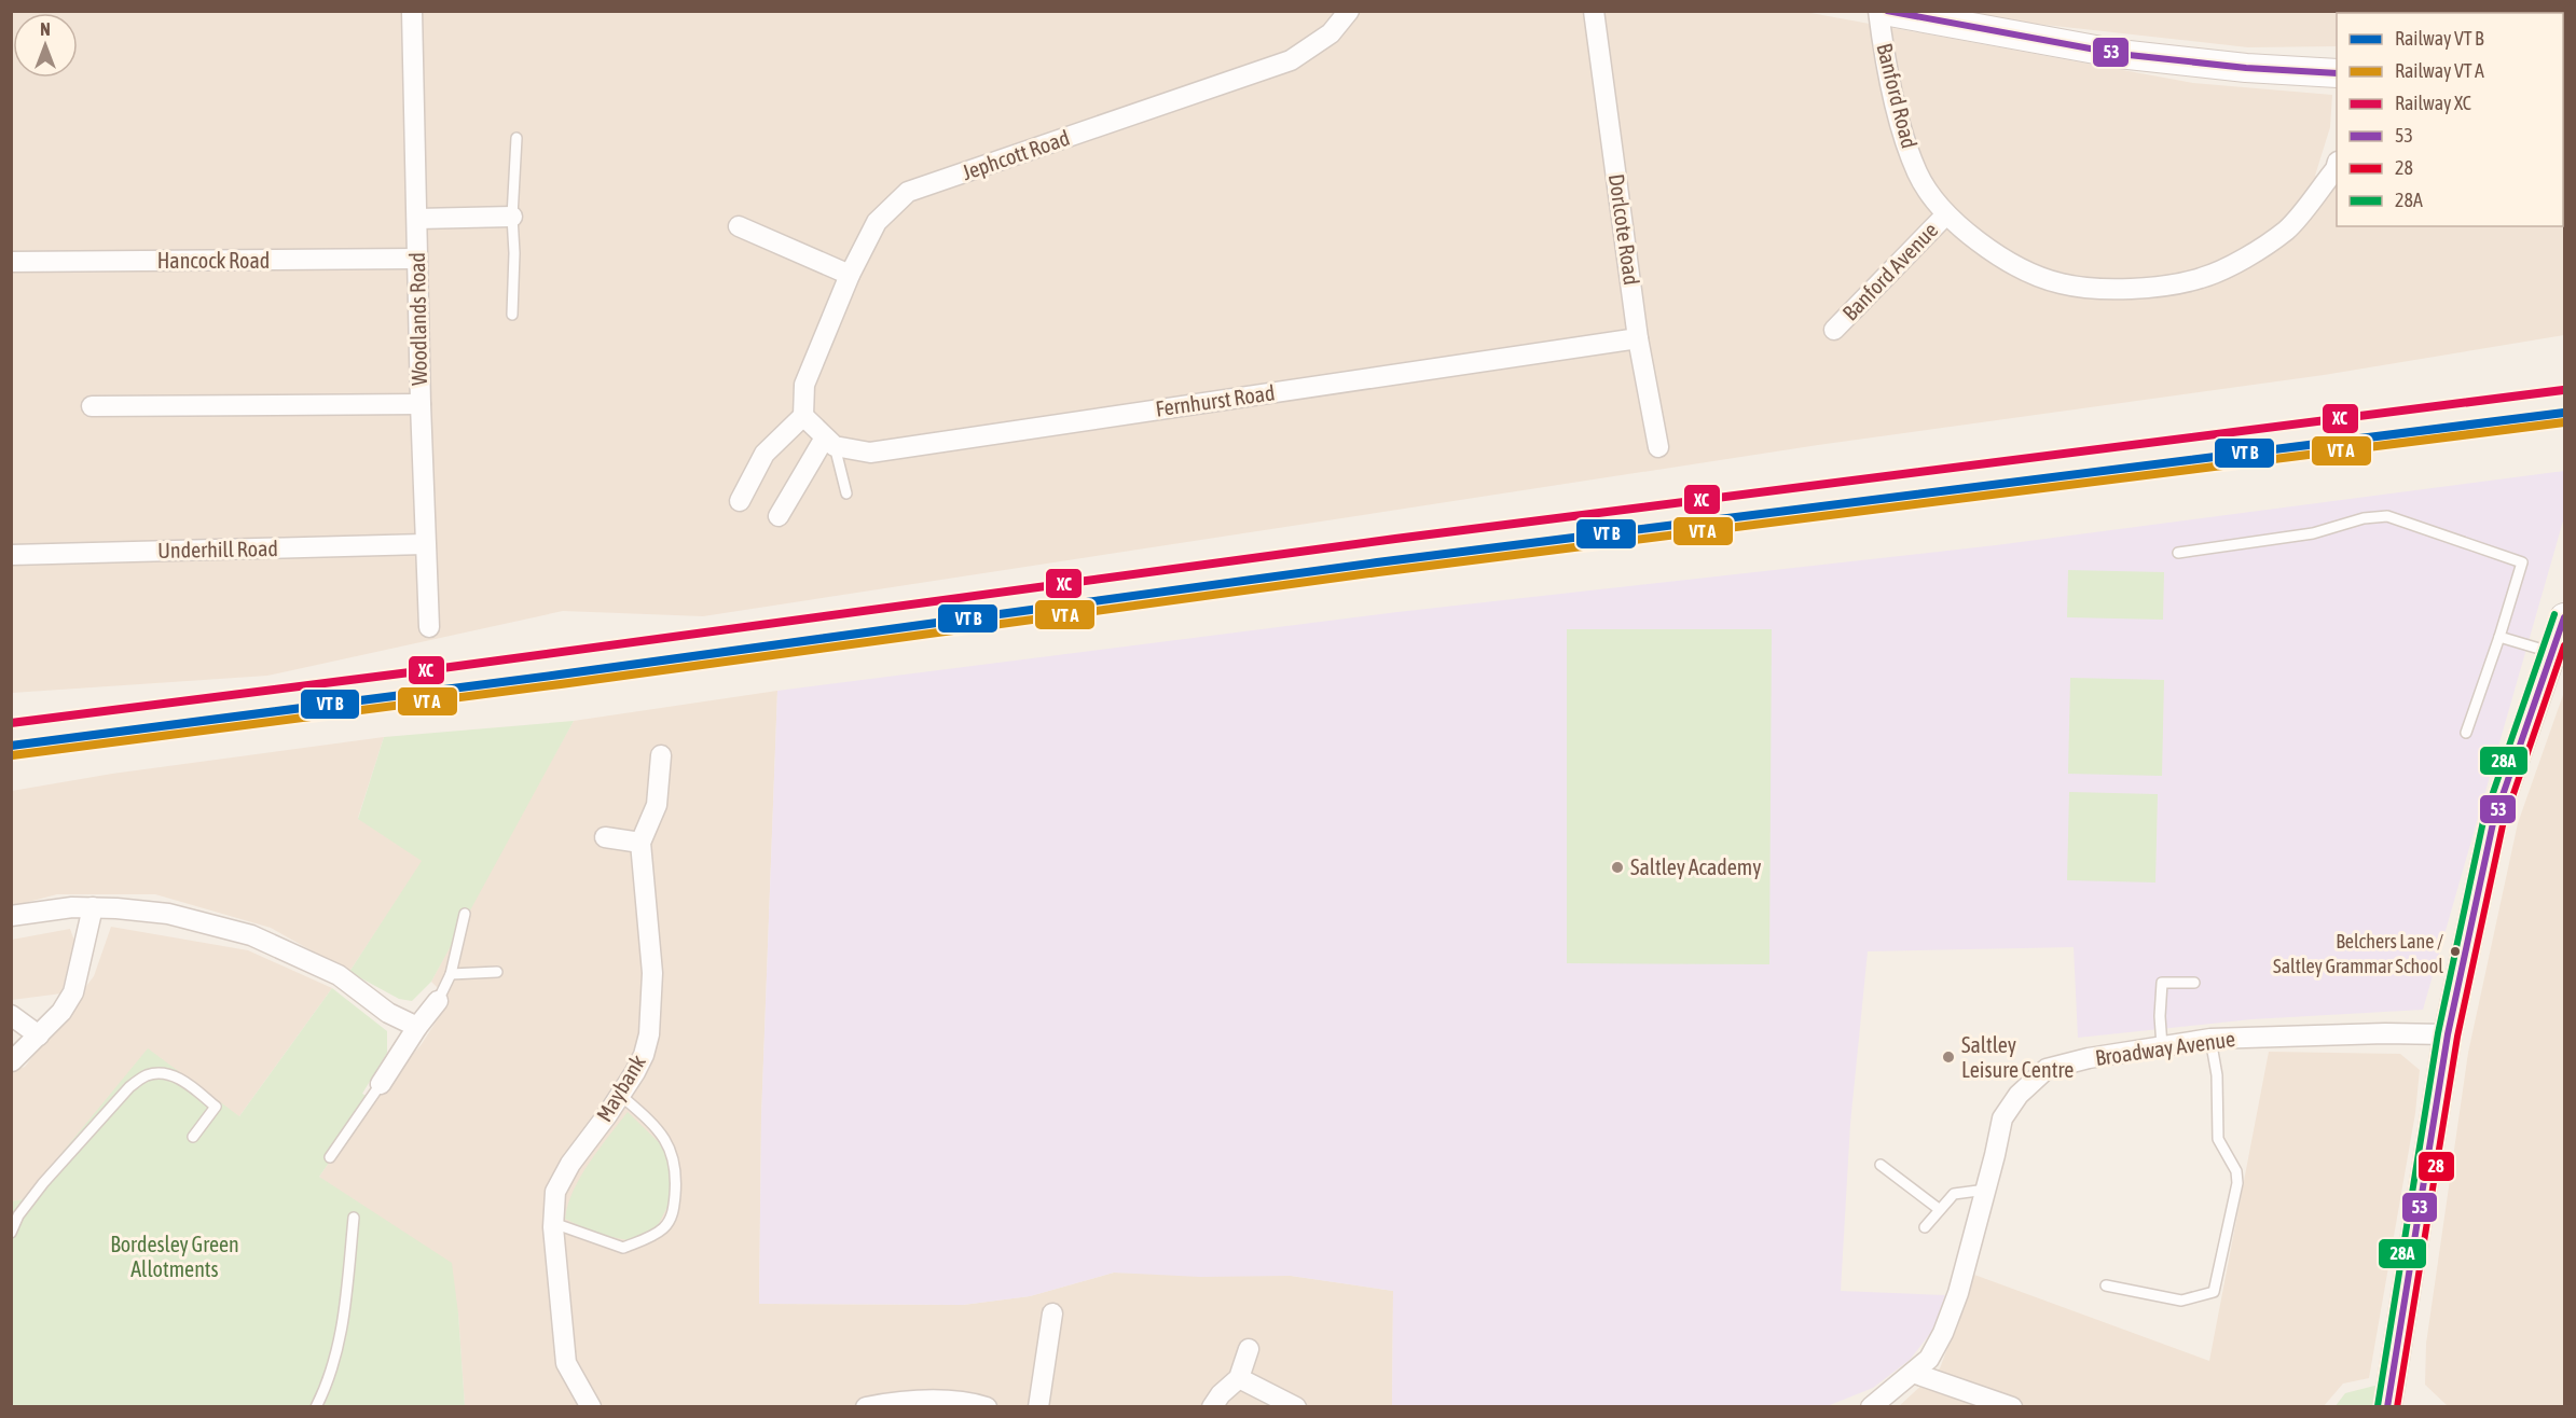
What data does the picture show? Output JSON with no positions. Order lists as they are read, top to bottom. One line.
{"streets":{"street":["Banford Road","Jephcott Road","Dorlcote Road","Hancock Road","Banford Avenue","Woodlands Road","Fernhurst Road","Underhill Road","Broadway Avenue","Maybank"]},"crossings":[["Banford Road","Banford Avenue"],["Dorlcote Road","Fernhurst Road"],["Hancock Road","Woodlands Road"],["Woodlands Road","Underhill Road"]],"parks":["Bordesley Green Allotments"],"places":["Saltley Academy","Belchers Lane / Saltley Grammar School","Saltley Leisure Centre"],"lines":["transit line 53","rail line XC","transit line 28A","transit line 28"],"legend":["Railway VT B","Railway VT A","Railway XC","53","28","28A"],"north":"top"}
